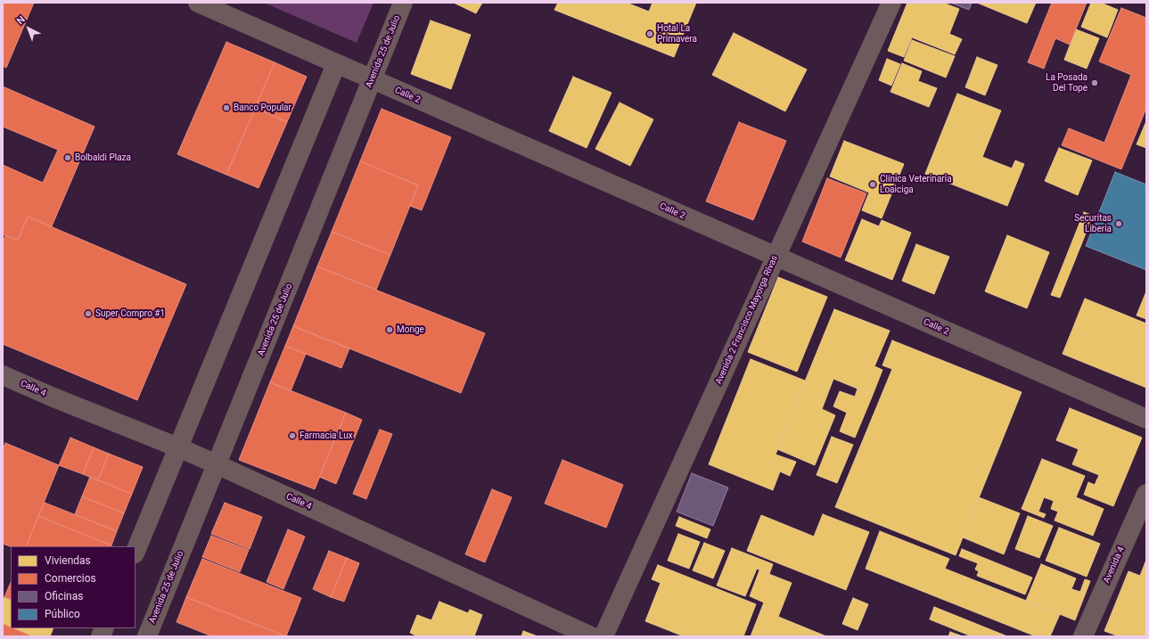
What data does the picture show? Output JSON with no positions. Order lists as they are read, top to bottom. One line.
{"streets":{"street":["Avenida 25 de Julio","Calle 2","Avenida 2 Francisco Mayorga Rivas","Calle 4","Avenida 4"]},"crossings":[["Avenida 25 de Julio","Calle 2"],["Avenida 25 de Julio","Calle 4"],["Calle 2","Avenida 2 Francisco Mayorga Rivas"]],"places":["Hotal La Primavera","La Posada Del Tope","Banco Popular","Bolbaldi Plaza","Clínica Veterinaria Loaiciga","Securitas Liberia","Super Compro #1","Monge","Farmacia Lux"],"legend":["Viviendas","Comercios","Oficinas","Público"],"north":"top left"}
